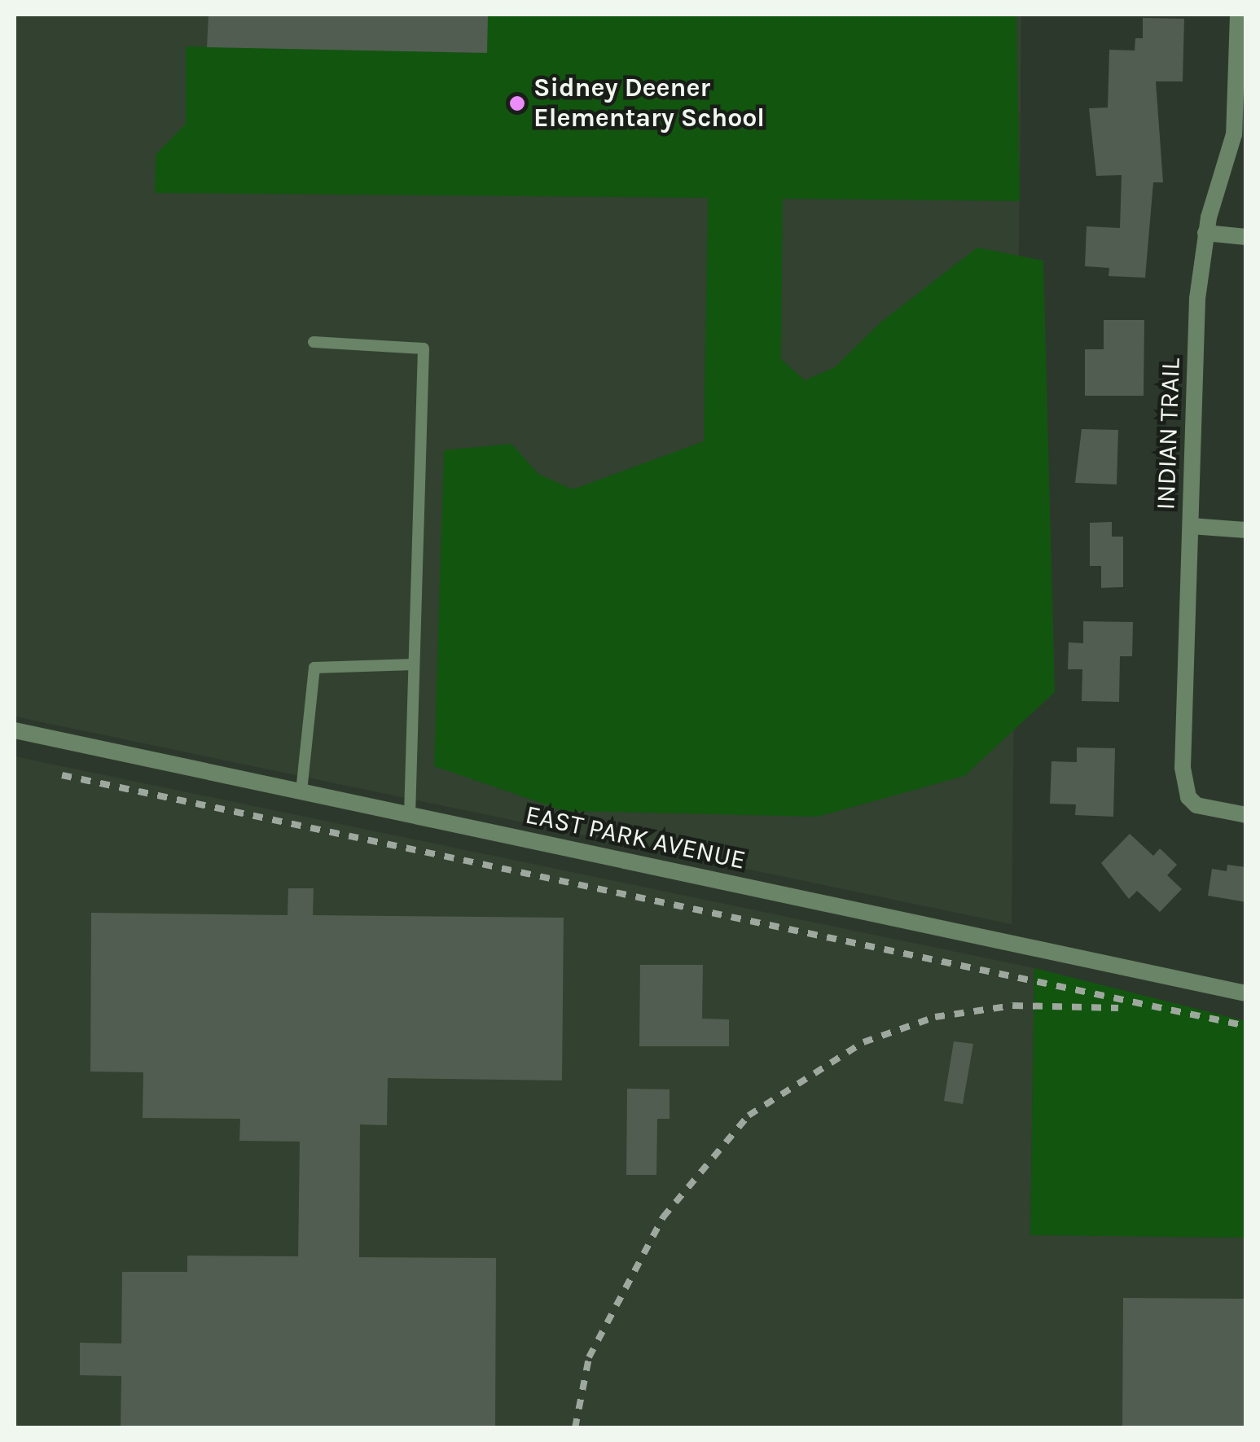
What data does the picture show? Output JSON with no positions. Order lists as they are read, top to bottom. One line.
{"streets":{"street":["INDIAN TRAIL","EAST PARK AVENUE"]},"places":["Sidney Deener Elementary School"]}
